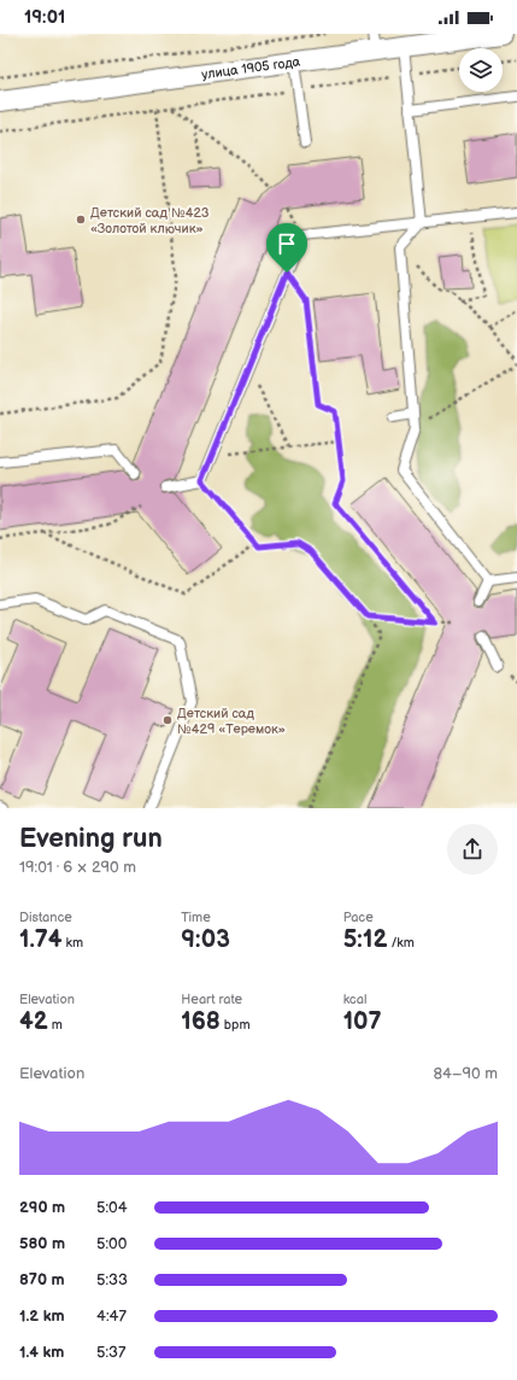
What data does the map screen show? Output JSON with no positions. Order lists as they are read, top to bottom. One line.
{"streets":{"street":["улица 1905 года"]},"places":["Детский сад №423 «Золотой ключик»","Детский сад №429 «Теремок»"],"page":{"status":"19:01","heading":["Evening run","19:01 · 6 × 290 m"],"stats":[["Distance","1.74 km"],["Time","9:03"],["Pace","5:12 /km"],["Elevation","42 m"],["Heart rate","168 bpm"],["kcal","107"]],"chart":["Elevation","84–90 m"],"list":[{"name":"290 m","note":"5:04"},{"name":"580 m","note":"5:00"},{"name":"870 m","note":"5:33"},{"name":"1.2 km","note":"4:47"},{"name":"1.4 km","note":"5:37"}]}}
